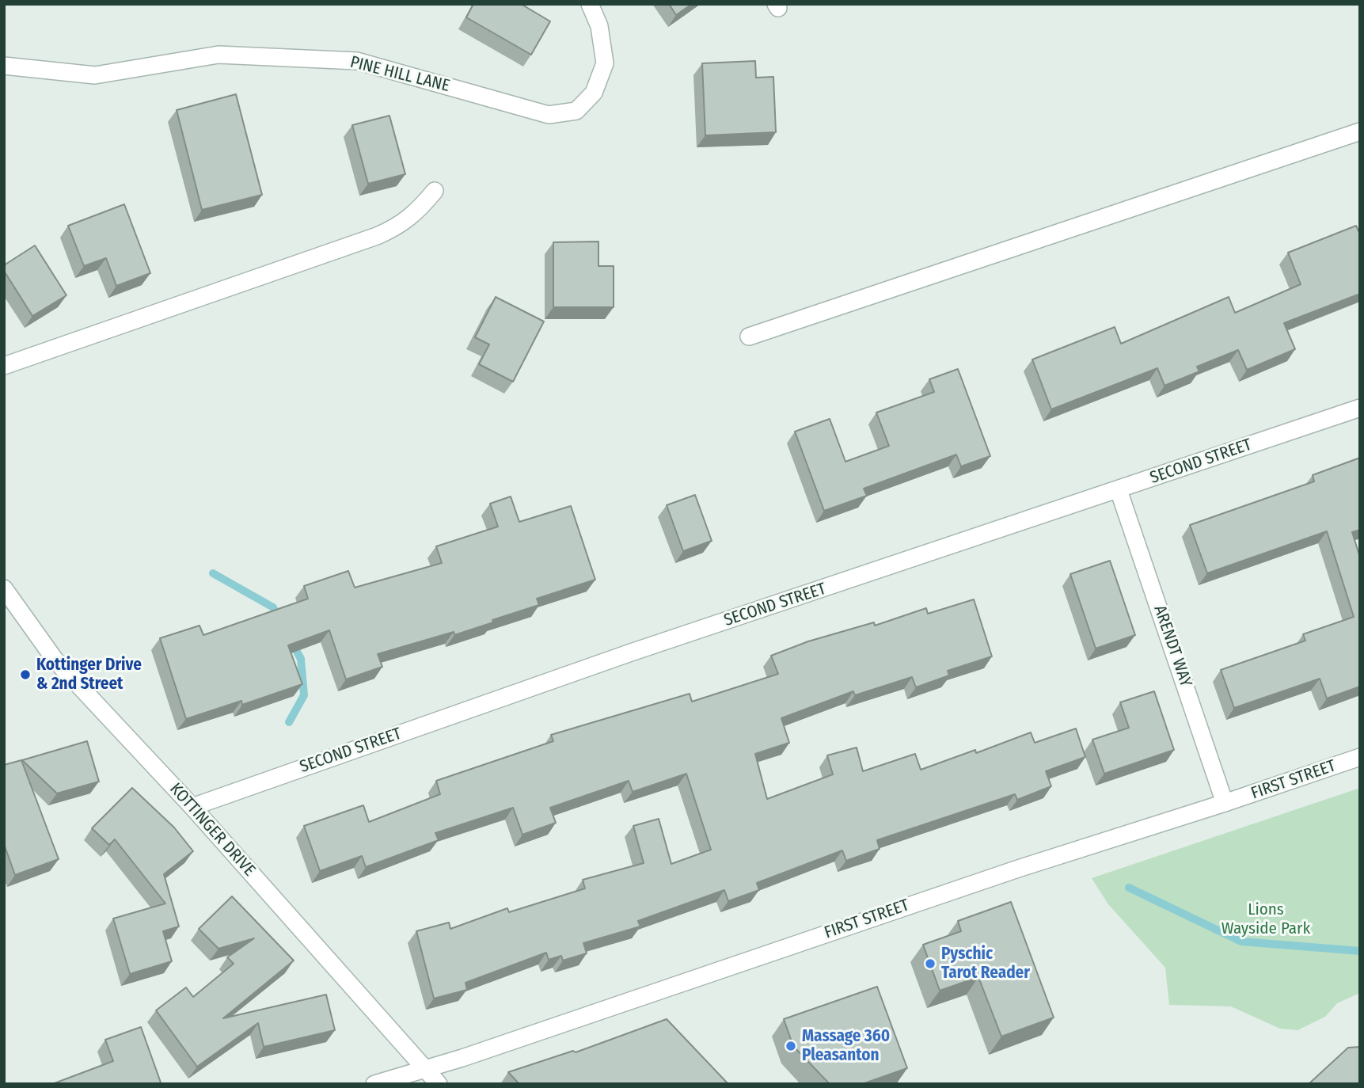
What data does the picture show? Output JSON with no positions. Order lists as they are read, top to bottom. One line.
{"streets":{"street":["PINE HILL LANE","SECOND STREET","ARENDT WAY","FIRST STREET","KOTTINGER DRIVE"]},"crossings":[["SECOND STREET","ARENDT WAY"],["SECOND STREET","KOTTINGER DRIVE"],["ARENDT WAY","FIRST STREET"],["FIRST STREET","KOTTINGER DRIVE"]],"parks":["Lions Wayside Park"],"places":["Kottinger Drive & 2nd Street","Pyschic Tarot Reader","Massage 360 Pleasanton"]}
